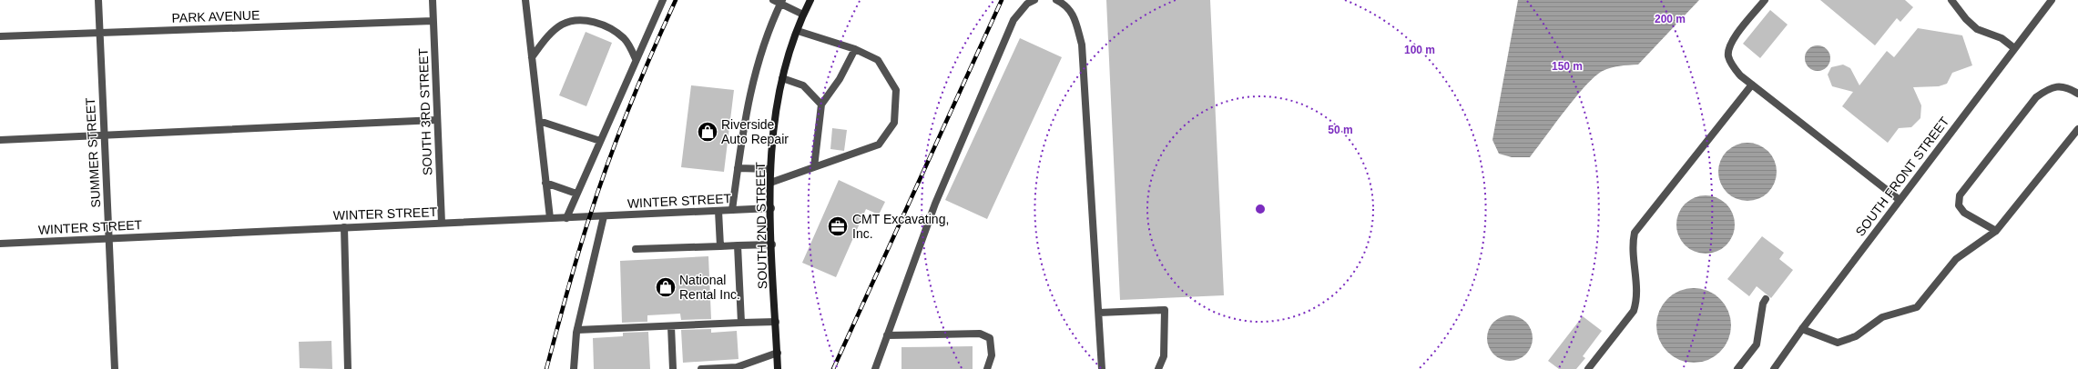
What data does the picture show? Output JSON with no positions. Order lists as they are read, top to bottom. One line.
{"streets":{"main road":["SOUTH 2ND STREET"],"street":["PARK AVENUE","SOUTH 3RD STREET","SUMMER STREET","SOUTH FRONT STREET","WINTER STREET"]},"crossings":[["PARK AVENUE","SOUTH 3RD STREET"],["PARK AVENUE","SUMMER STREET"],["SOUTH 3RD STREET","WINTER STREET"],["SUMMER STREET","WINTER STREET"],["WINTER STREET","SOUTH 2ND STREET"]],"places":{"shop":["Riverside Auto Repair","National Rental Inc."],"office":["CMT Excavating, Inc."]},"rings":["200 m","100 m","150 m","50 m"]}
